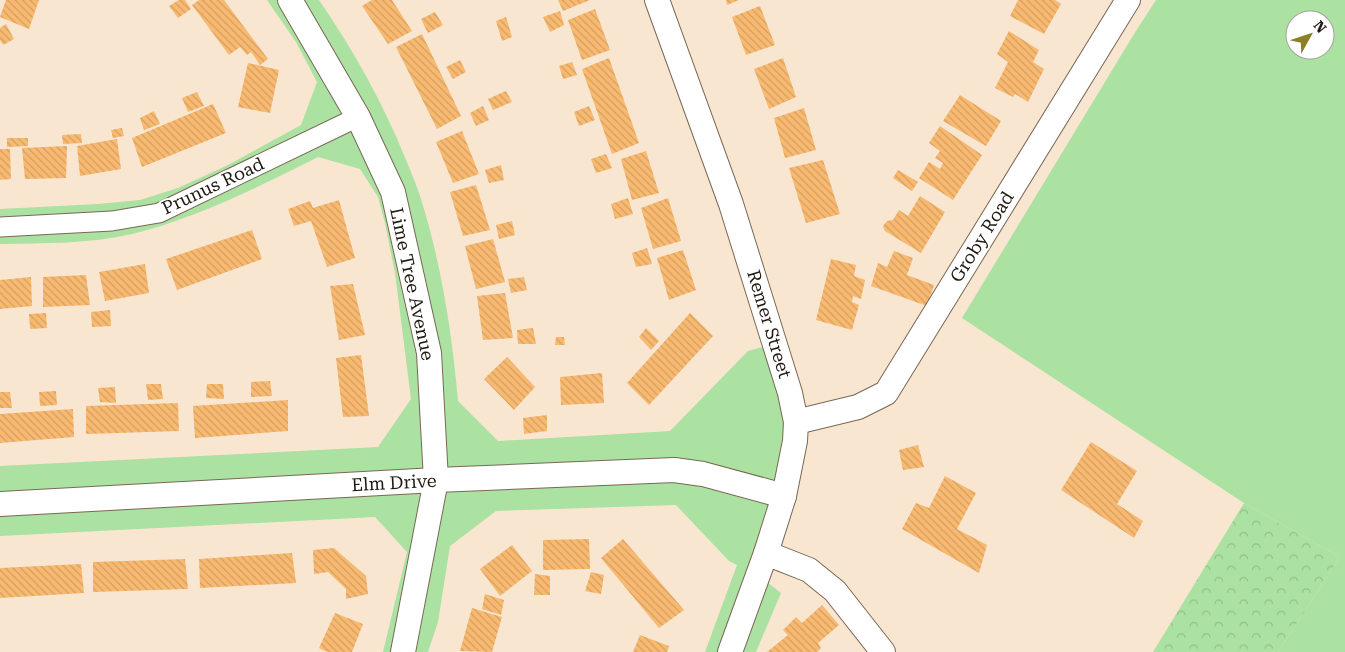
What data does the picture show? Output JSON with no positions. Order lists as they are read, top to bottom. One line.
{"streets":{"street":["Prunus Road","Groby Road","Lime Tree Avenue","Remer Street","Elm Drive"]},"crossings":[["Prunus Road","Lime Tree Avenue"],["Groby Road","Remer Street"],["Lime Tree Avenue","Elm Drive"],["Remer Street","Elm Drive"]],"north":"top right"}
